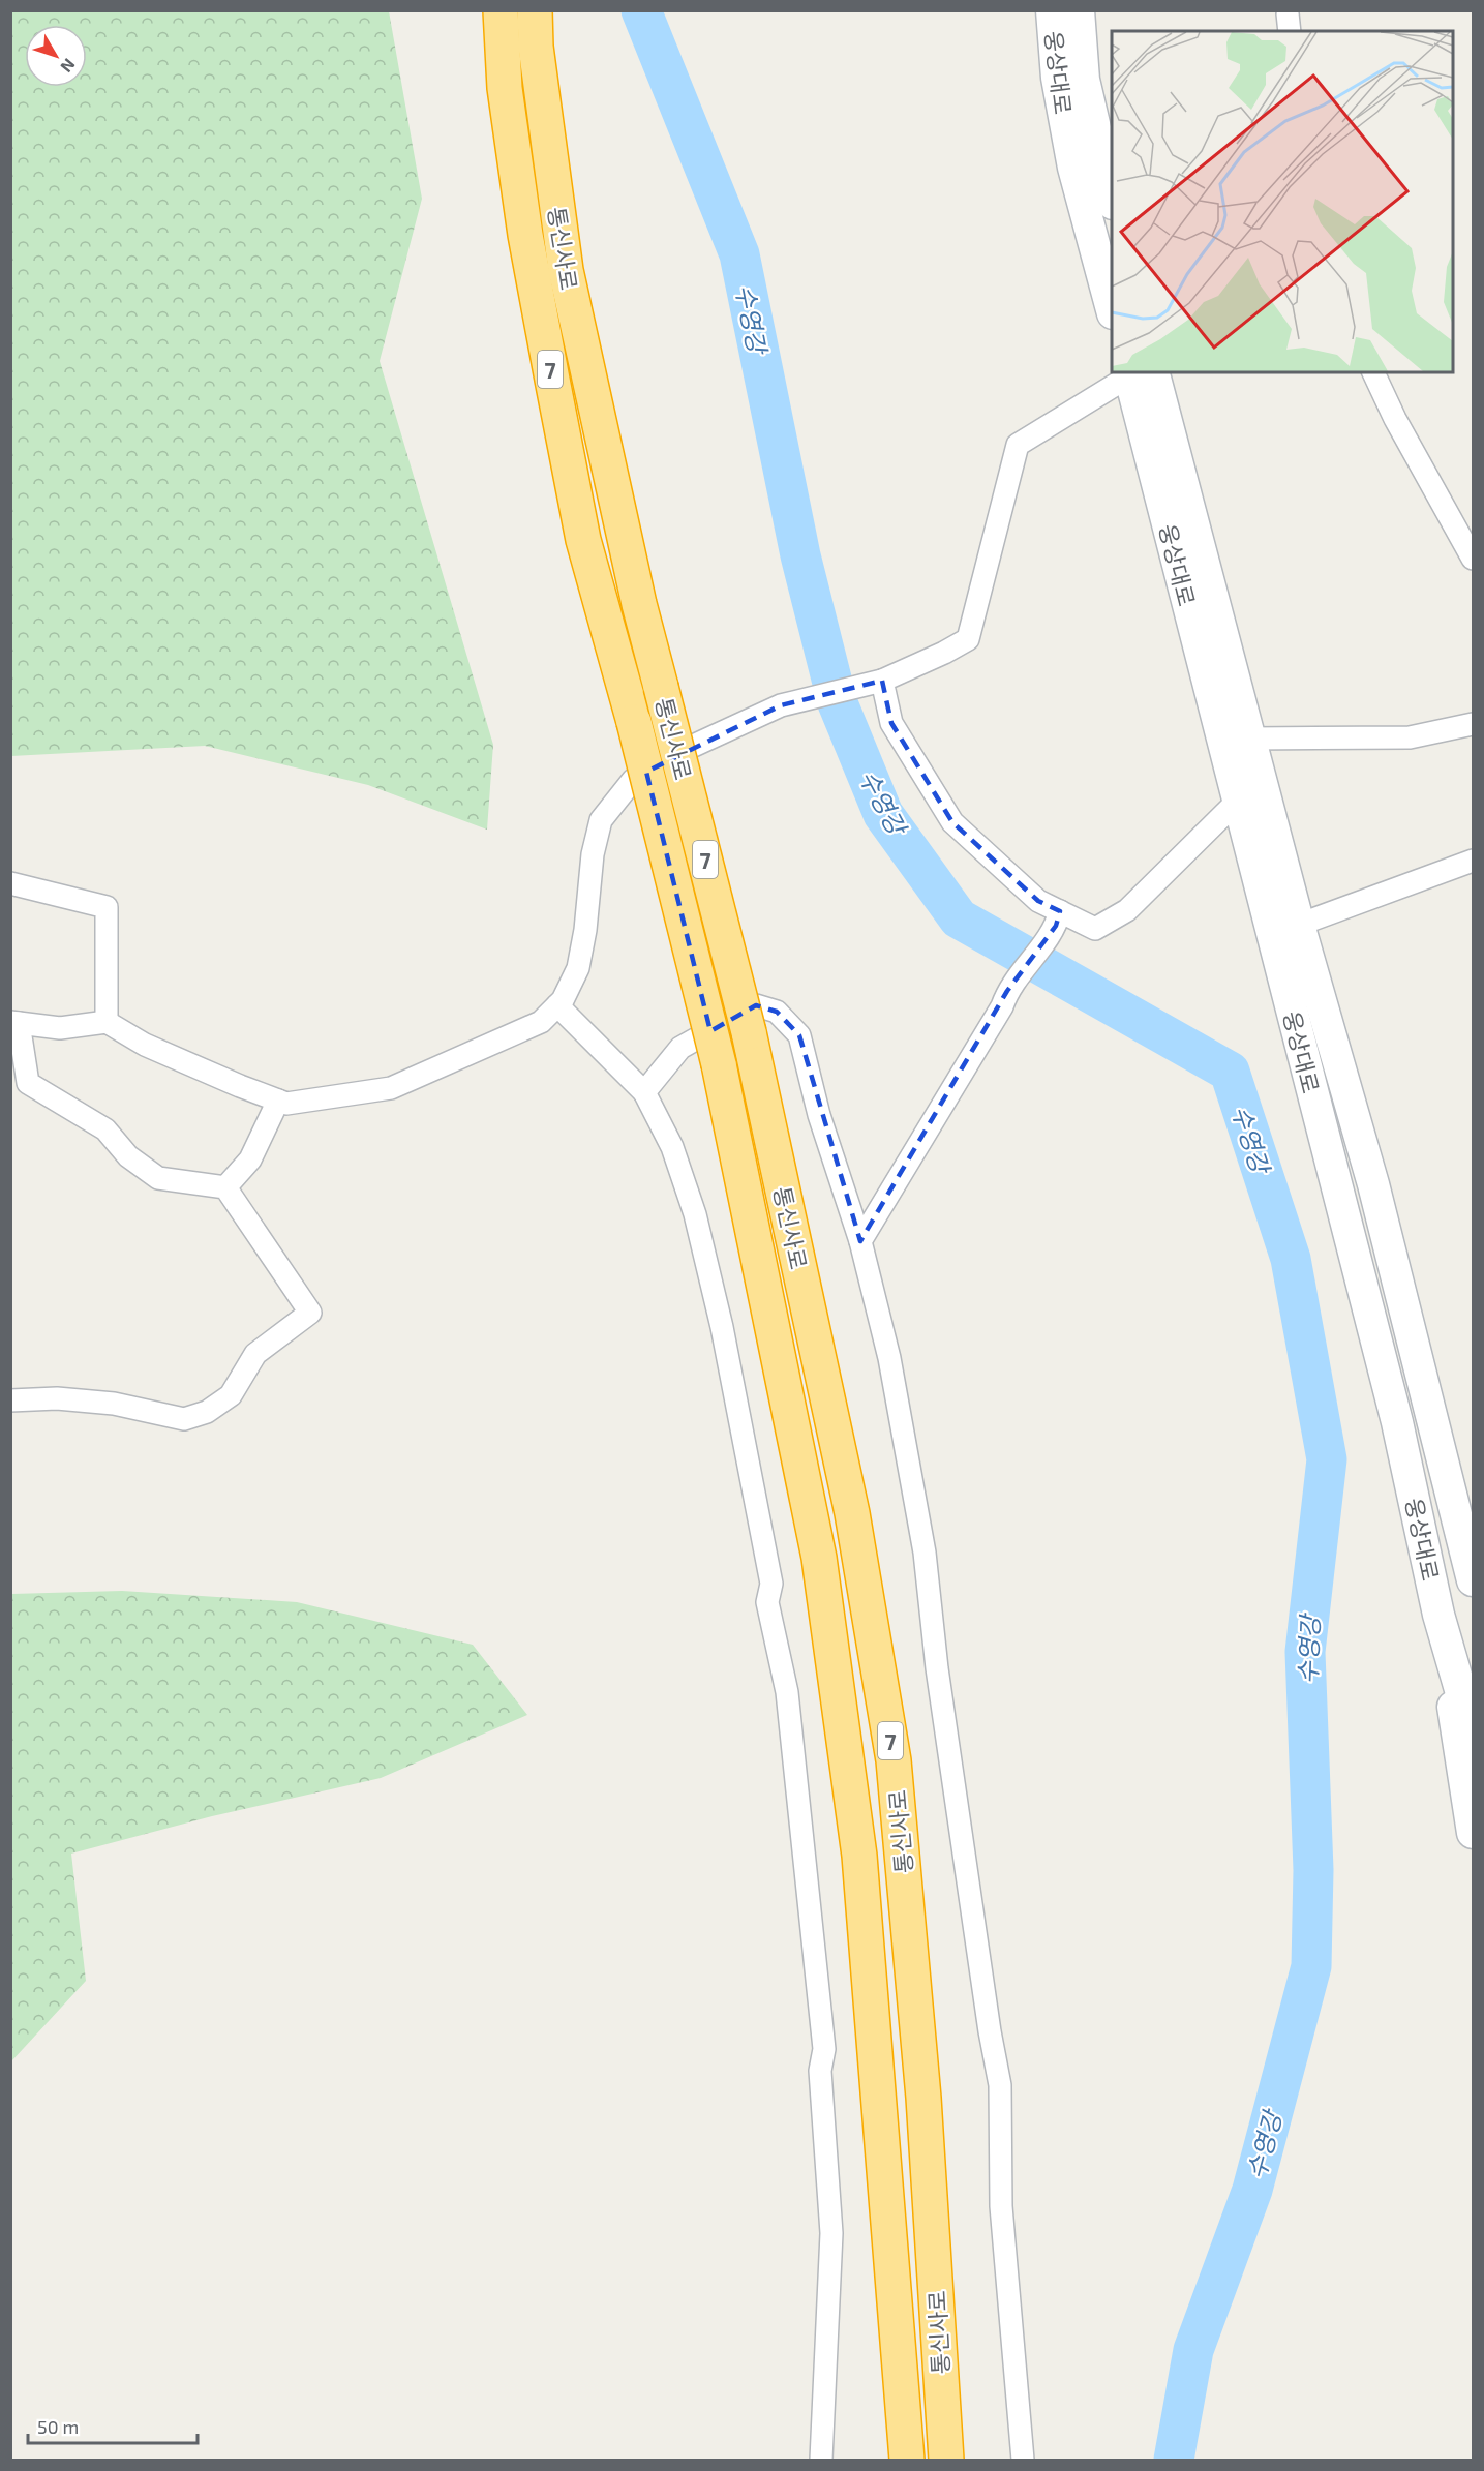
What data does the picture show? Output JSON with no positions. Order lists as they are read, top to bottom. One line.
{"streets":{"highway":["통신사로","7"],"main road":["웅상대로"]},"water":["수영강"],"scale_bar":"50 m","north":"bottom right"}
